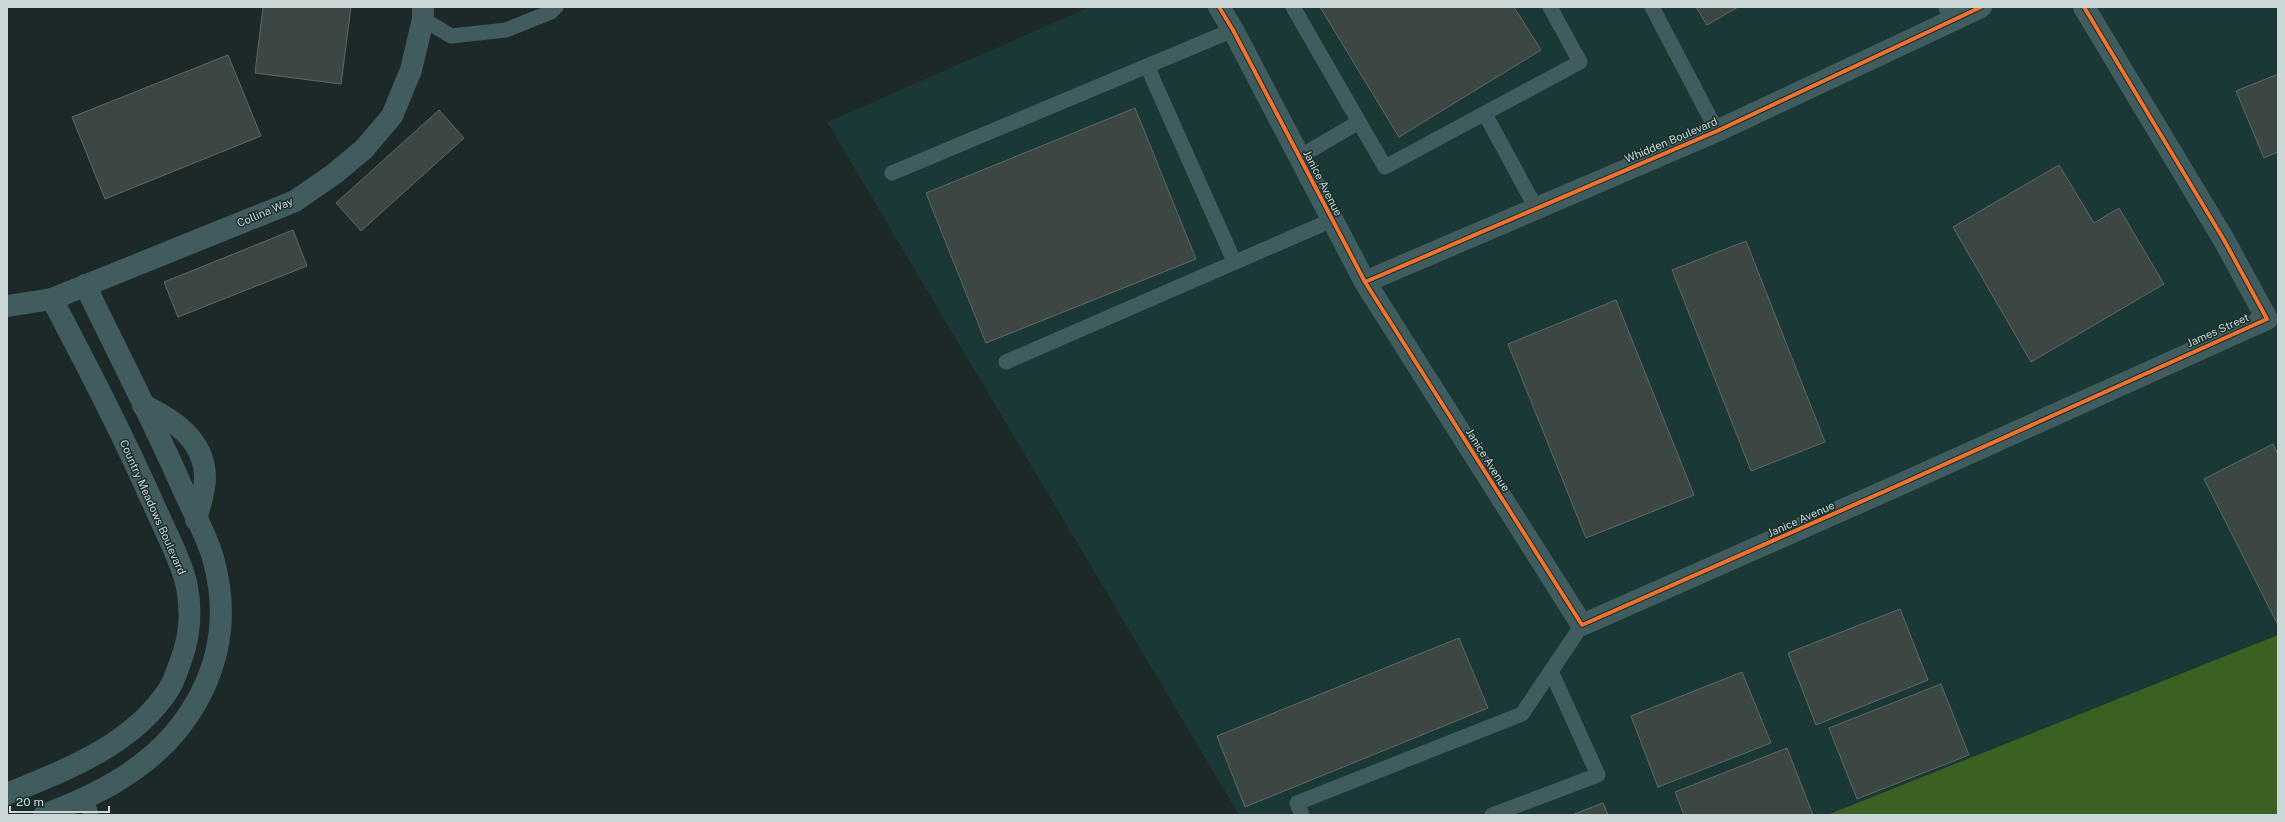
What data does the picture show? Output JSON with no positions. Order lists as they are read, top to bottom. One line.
{"streets":{"street":["Whidden Boulevard","Janice Avenue","Collina Way","James Street","Country Meadows Boulevard"]},"crossings":[["Whidden Boulevard","Janice Avenue"],["Janice Avenue","James Street"],["Collina Way","Country Meadows Boulevard"]],"scale_bar":"20 m"}
